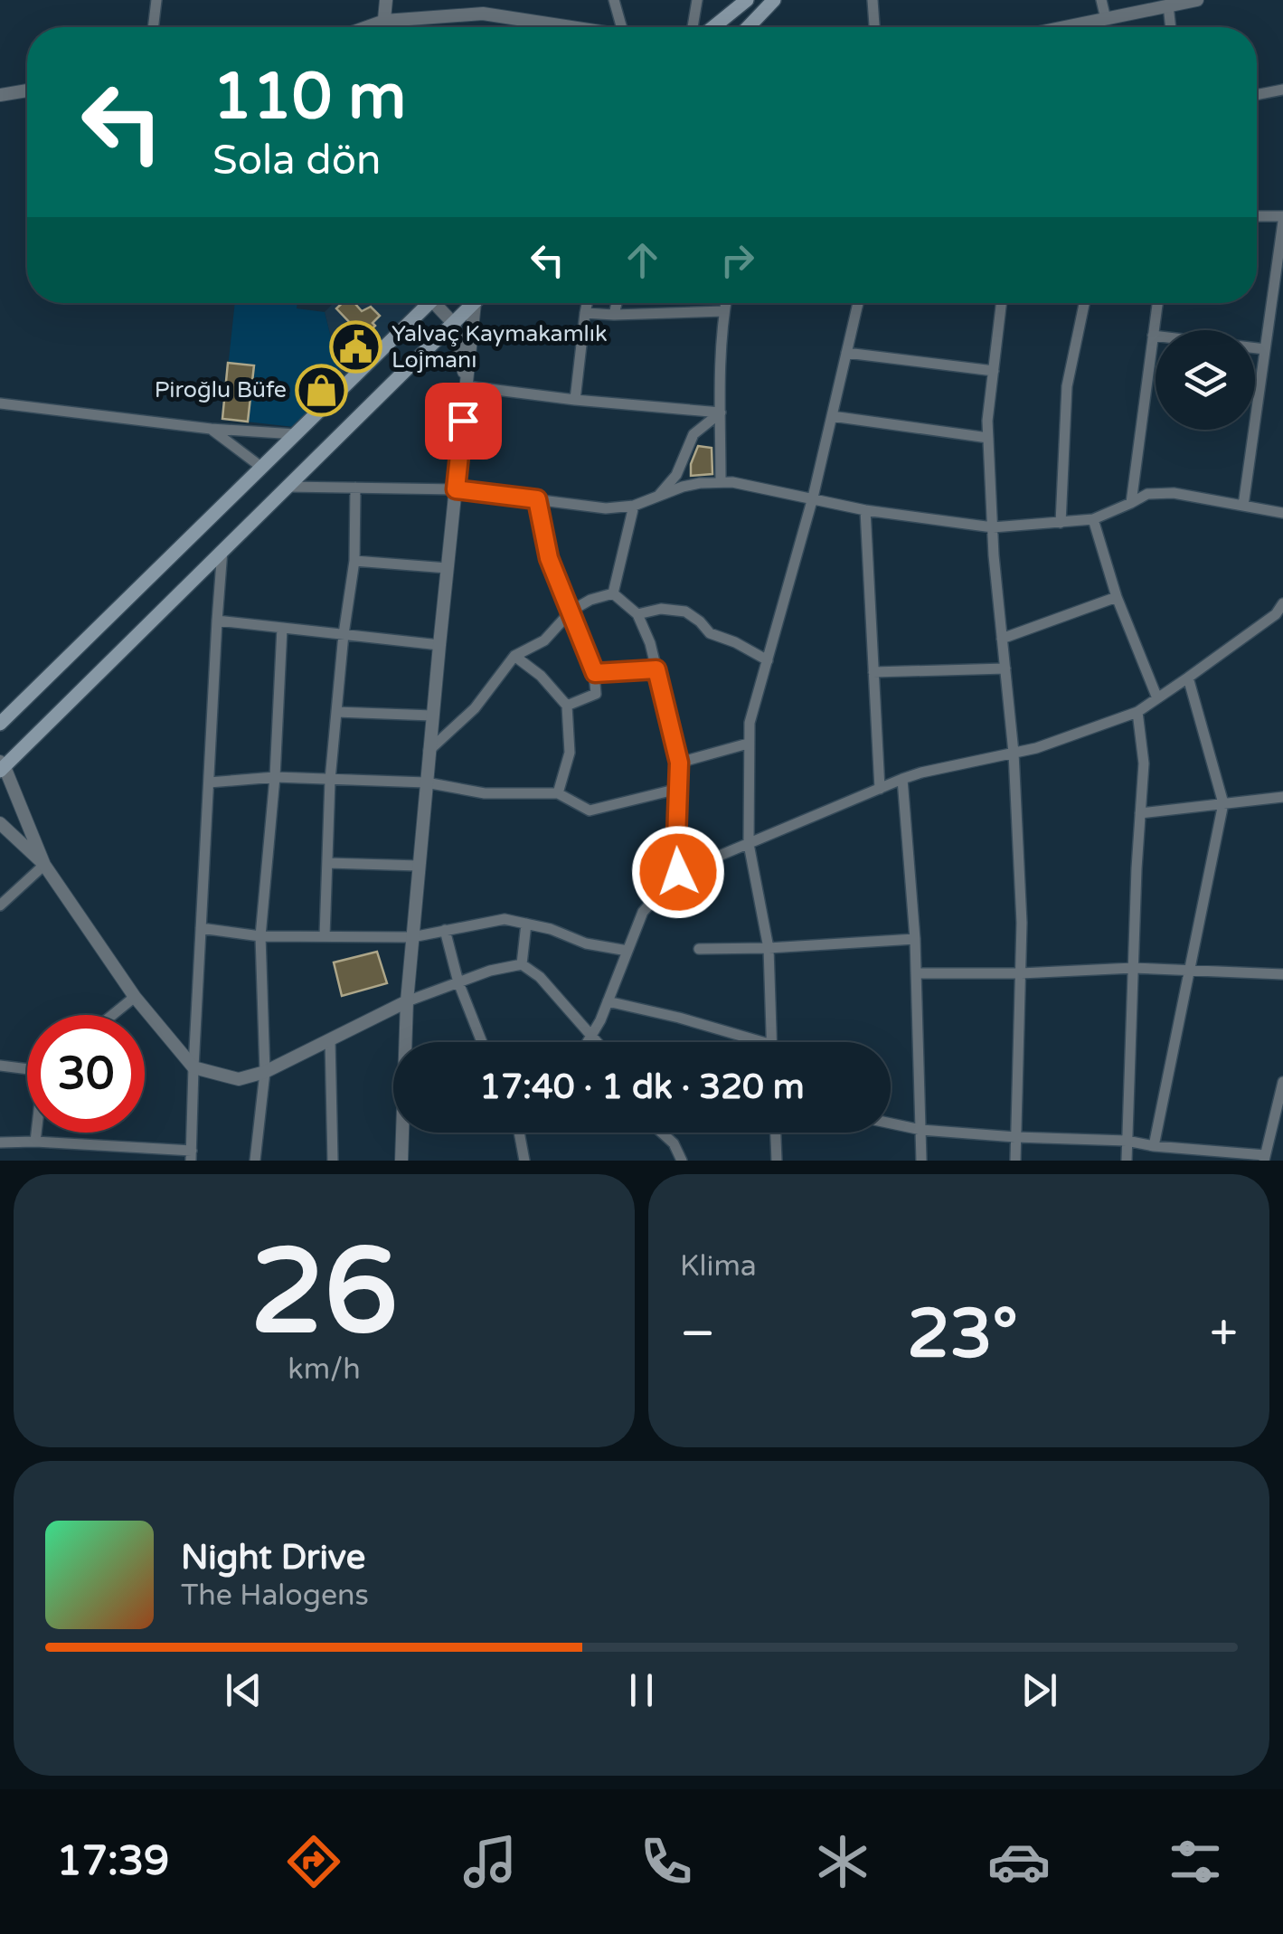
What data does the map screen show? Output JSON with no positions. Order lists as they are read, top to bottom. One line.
{"places":{"public building":["Yalvaç Kaymakamlık Lojmanı"],"shop":["Piroğlu Büfe"]},"page":{"turn":["110 m","Sola dön"],"limit":"30","trip":"17:40 · 1 dk · 320 m","tile":[["26","km/h"],"Klima"],"heat":["−","23°","+"],"song":["Night Drive","The Halogens"],"tabs":"17:39"}}
